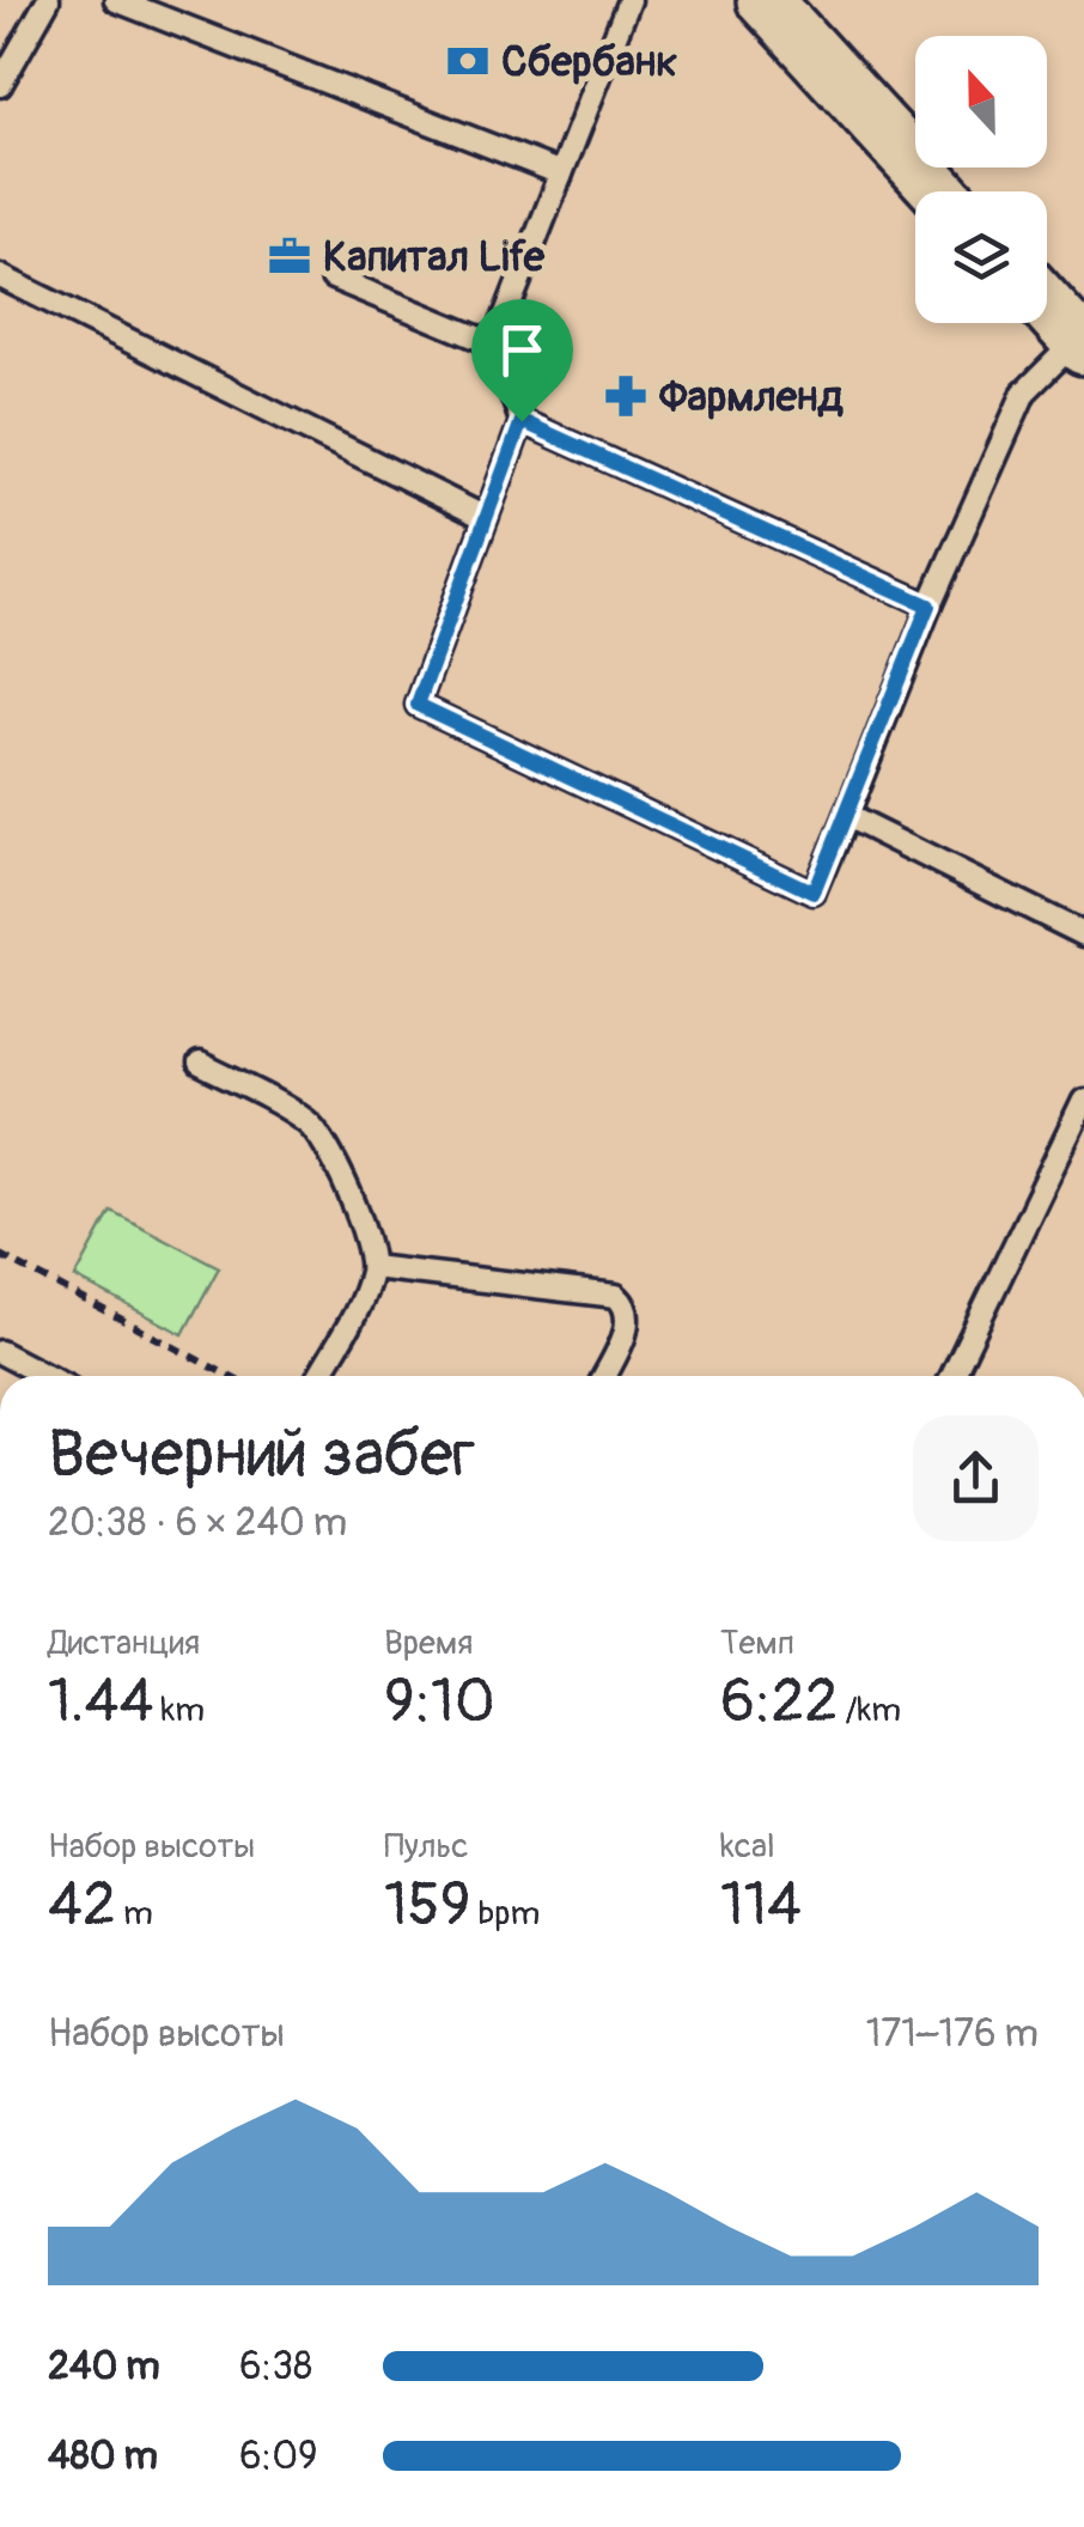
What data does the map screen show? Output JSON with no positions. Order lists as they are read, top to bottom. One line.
{"places":{"bank":["Сбербанк"],"office":["Капитал Life"],"pharmacy":["Фармленд"]},"north":"top","page":{"heading":["Вечерний забег","20:38 · 6 × 240 m"],"stats":[["Дистанция","1.44 km"],["Время","9:10"],["Темп","6:22 /km"],["Набор высоты","42 m"],["Пульс","159 bpm"],["kcal","114"]],"chart":["Набор высоты","171–176 m"],"list":[{"name":"240 m","note":"6:38"},{"name":"480 m","note":"6:09"}]}}
